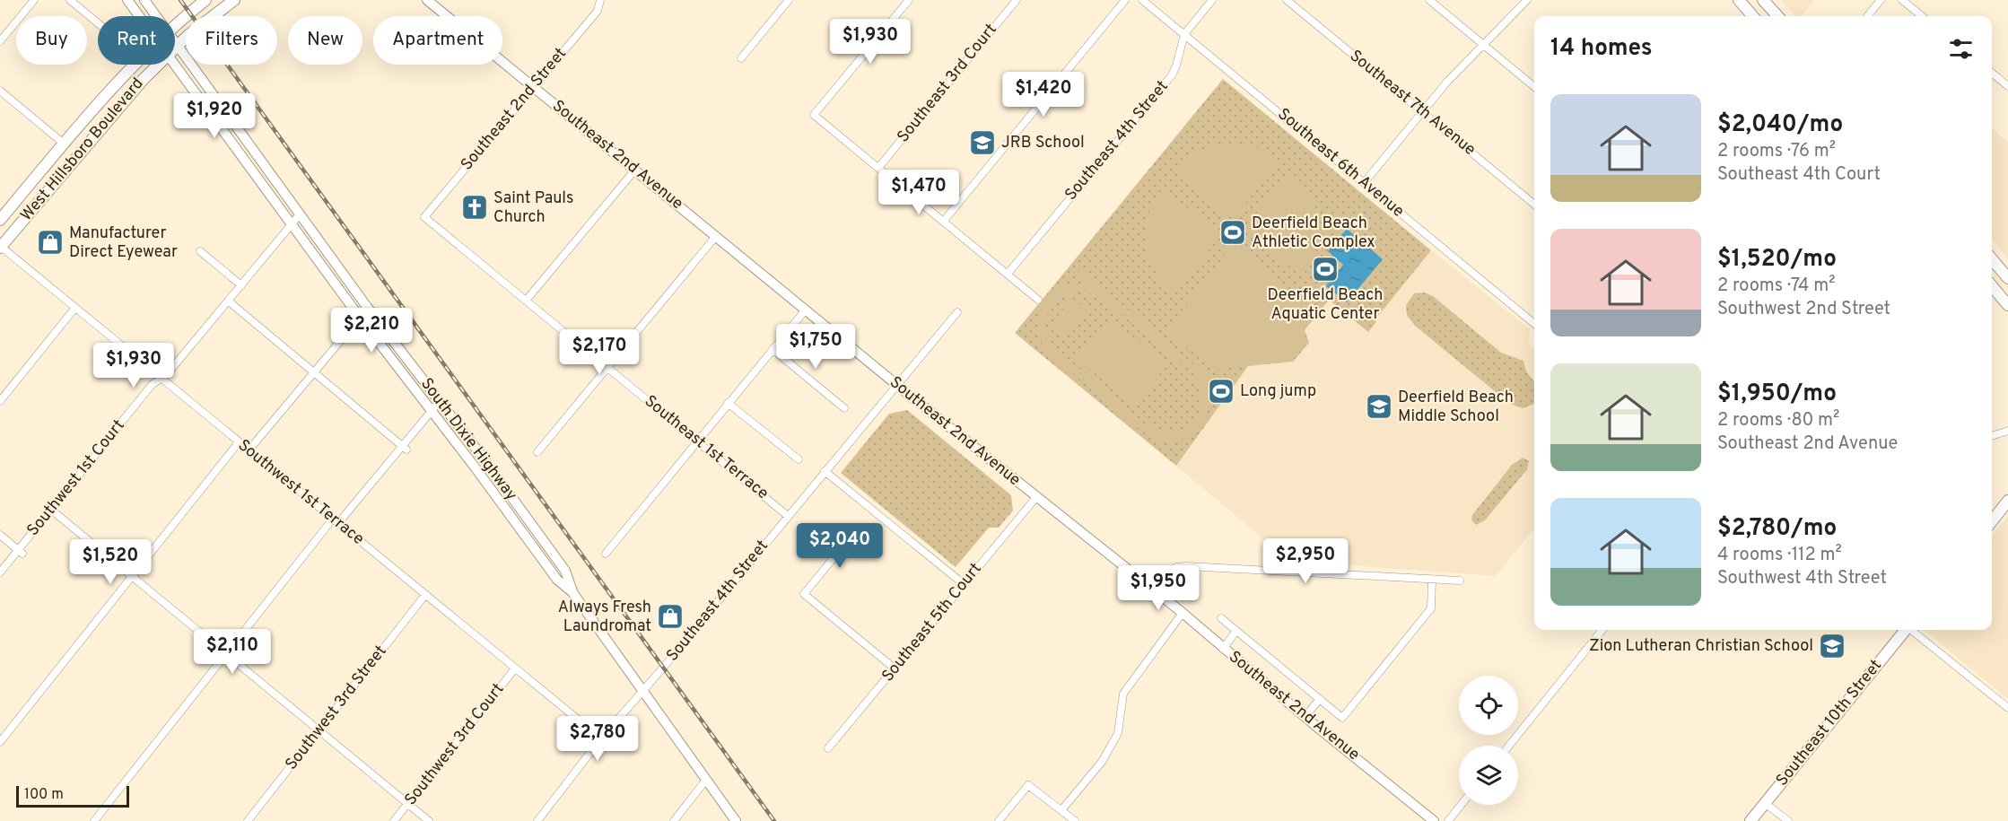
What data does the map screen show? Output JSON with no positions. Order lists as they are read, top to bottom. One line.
{"streets":{"main road":["West Hillsboro Boulevard","Southeast 2nd Avenue","South Dixie Highway","Southeast 10th Street"],"street":["Southeast 3rd Court","Southeast 7th Avenue","Southeast 2nd Street","Southeast 4th Street","Southeast 6th Avenue","Southeast 1st Terrace","Southwest 1st Court","Southwest 1st Terrace","Southeast 5th Court","Southwest 3rd Street","Southwest 3rd Court"]},"crossings":[["Southeast 2nd Street","Southeast 2nd Avenue"],["Southeast 2nd Street","Southeast 1st Terrace"],["Southeast 4th Street","Southeast 2nd Avenue"],["Southeast 4th Street","Southeast 6th Avenue"],["Southeast 4th Street","South Dixie Highway"],["Southeast 4th Street","Southeast 1st Terrace"],["Southeast 4th Street","Southwest 1st Terrace"],["West Hillsboro Boulevard","South Dixie Highway"],["West Hillsboro Boulevard","Southwest 1st Terrace"],["Southeast 2nd Avenue","Southeast 5th Court"],["South Dixie Highway","Southwest 1st Court"],["Southwest 1st Court","Southwest 1st Terrace"],["Southwest 1st Terrace","Southwest 3rd Street"],["Southwest 1st Terrace","Southwest 3rd Court"]],"places":{"school or university":["JRB School","Deerfield Beach Middle School","Zion Lutheran Christian School"],"church":["Saint Pauls Church"],"sports":["Deerfield Beach Athletic Complex","Deerfield Beach Aquatic Center","Long jump"],"shop":["Manufacturer Direct Eyewear","Always Fresh Laundromat"]},"scale_bar":"100 m","page":{"chip":["Buy","Rent","Filters","New","Apartment"],"heading":"14 homes","price":["$1,930","$1,420","$1,920","$1,470","$2,210","$1,750","$2,170","$1,930","$2,040","$2,950","$1,520","$1,950","$2,110","$2,780"],"list":[{"name":"$2,040/mo","note":"2 rooms · 76 m² · Southeast 4th Court"},{"name":"$1,520/mo","note":"2 rooms · 74 m² · Southwest 2nd Street"},{"name":"$1,950/mo","note":"2 rooms · 80 m² · Southeast 2nd Avenue"},{"name":"$2,780/mo","note":"4 rooms · 112 m² · Southwest 4th Street"}],"scale":"100 m"}}
